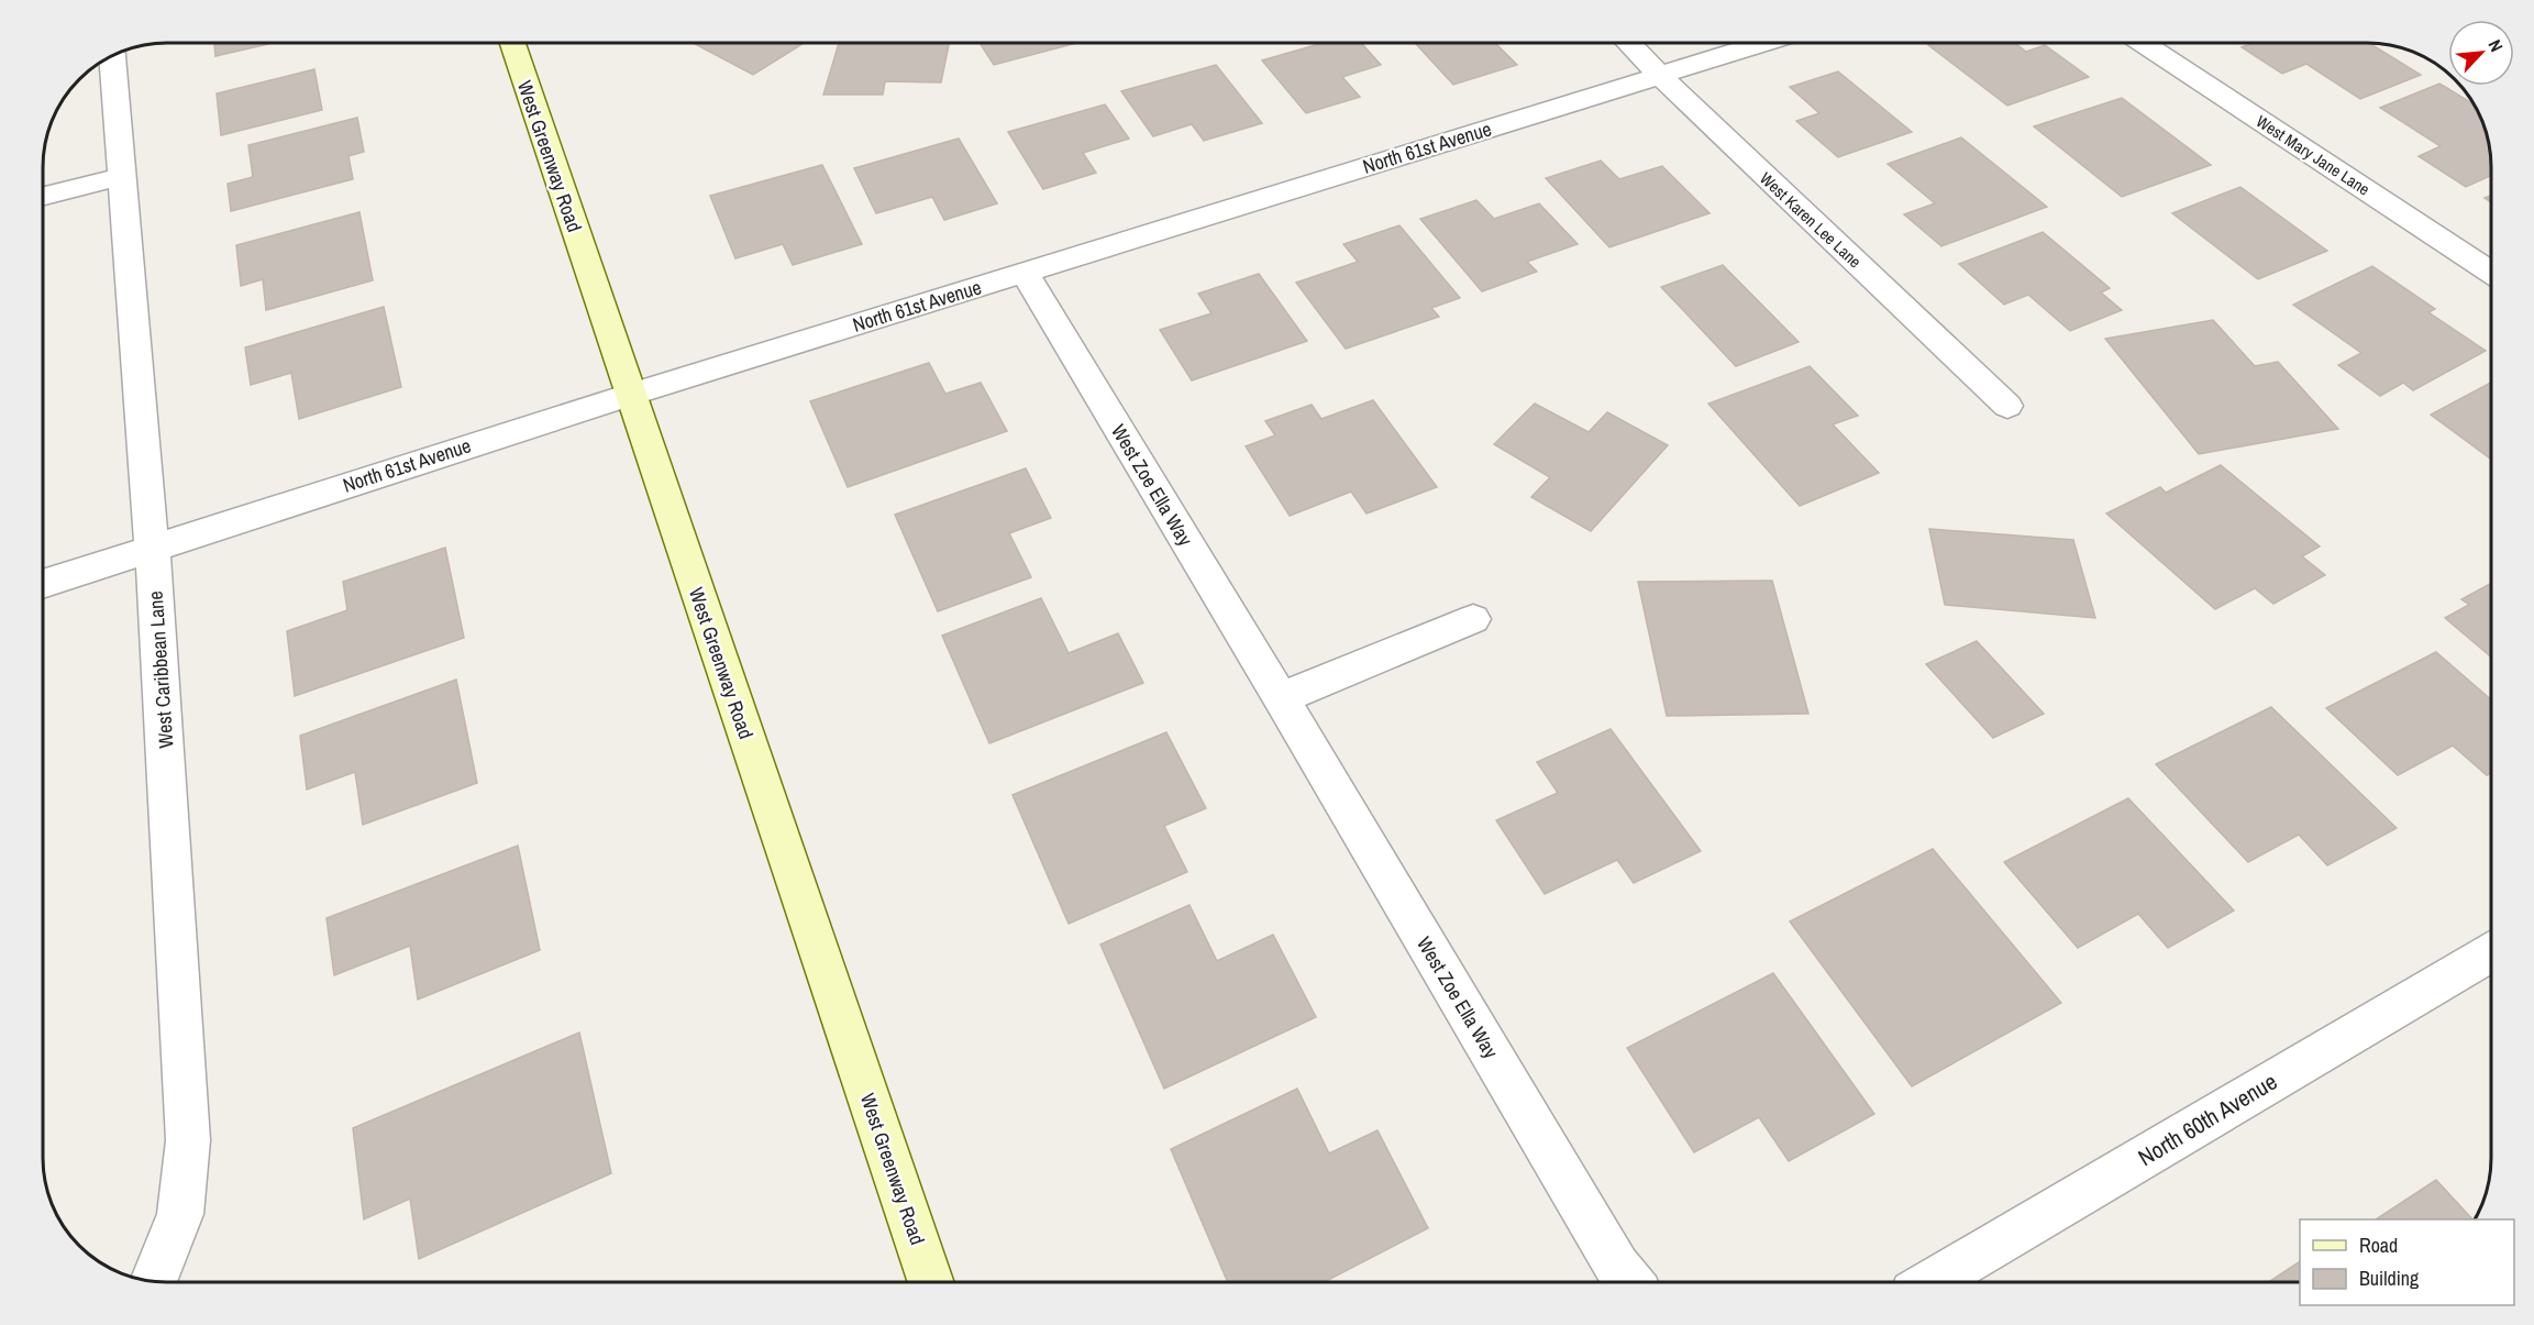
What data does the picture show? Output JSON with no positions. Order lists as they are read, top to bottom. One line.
{"streets":{"main road":["West Greenway Road"],"street":["North 61st Avenue","West Mary Jane Lane","West Karen Lee Lane","West Zoe Ella Way","West Caribbean Lane","North 60th Avenue"]},"crossings":[["North 61st Avenue","West Greenway Road"],["North 61st Avenue","West Karen Lee Lane"],["North 61st Avenue","West Zoe Ella Way"],["North 61st Avenue","West Caribbean Lane"]],"legend":["Road","Building"],"north":"top right"}
